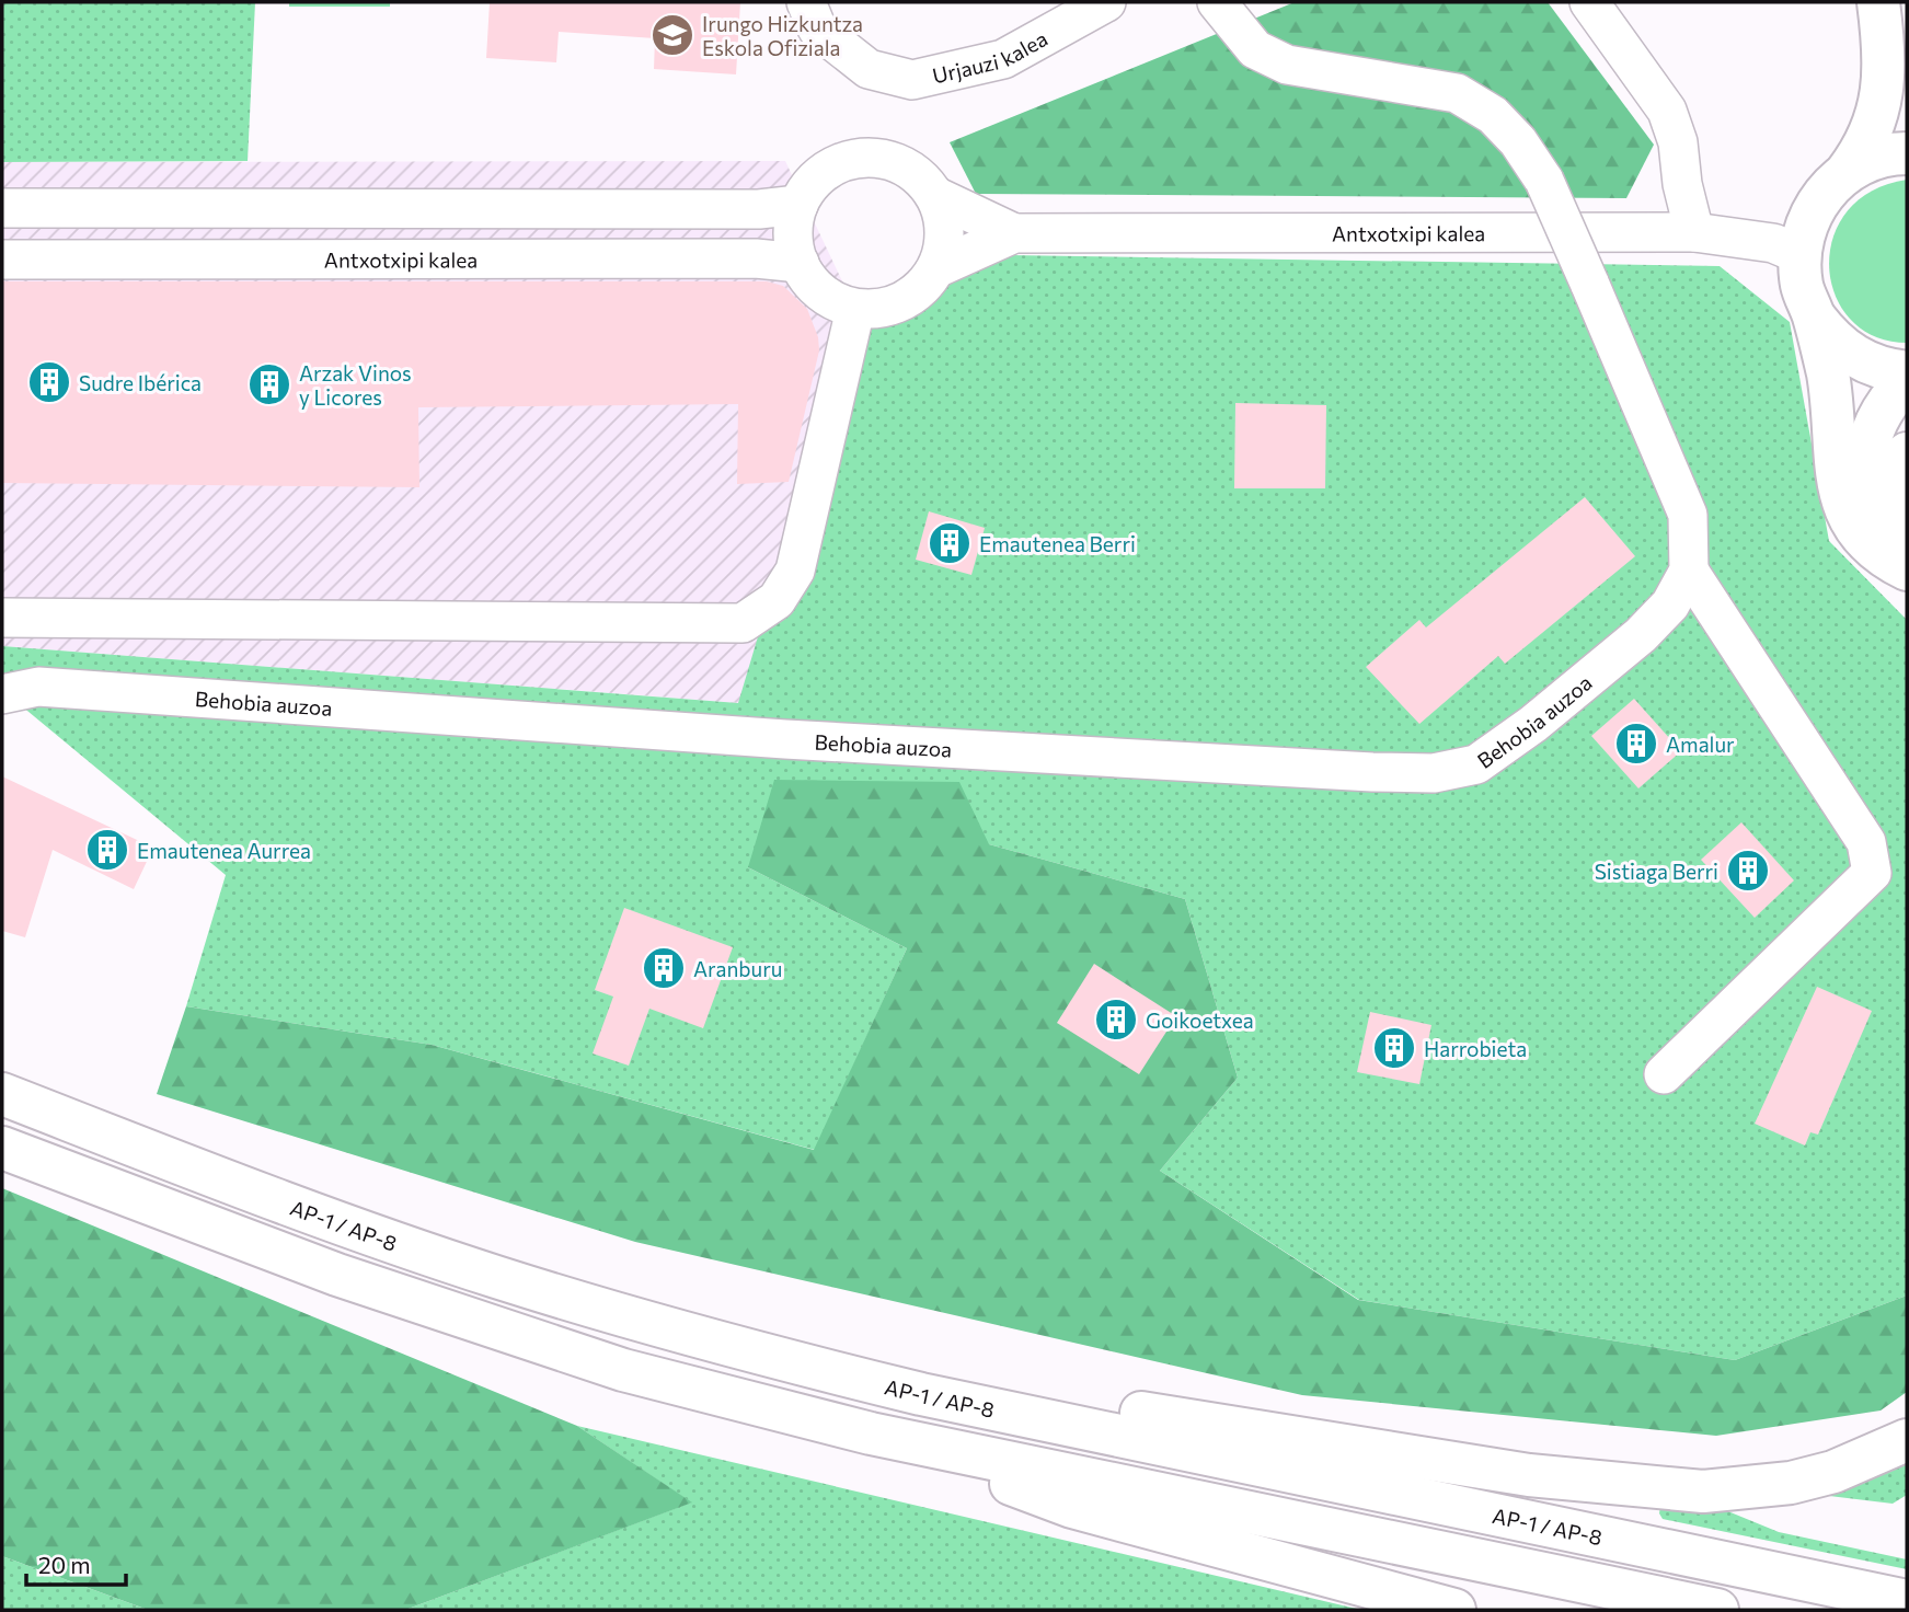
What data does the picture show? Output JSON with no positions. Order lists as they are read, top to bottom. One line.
{"streets":{"highway":["AP-1 / AP-8"],"street":["Urjauzi kalea","Antxotxipi kalea","Behobia auzoa"]},"places":{"school or university":["Irungo Hizkuntza Eskola Ofiziala"],"building":["Sudre Ibérica","Arzak Vinos y Licores","Emautenea Berri","Amalur","Emautenea Aurrea","Sistiaga Berri","Aranburu","Goikoetxea","Harrobieta"]},"scale_bar":"20 m"}
